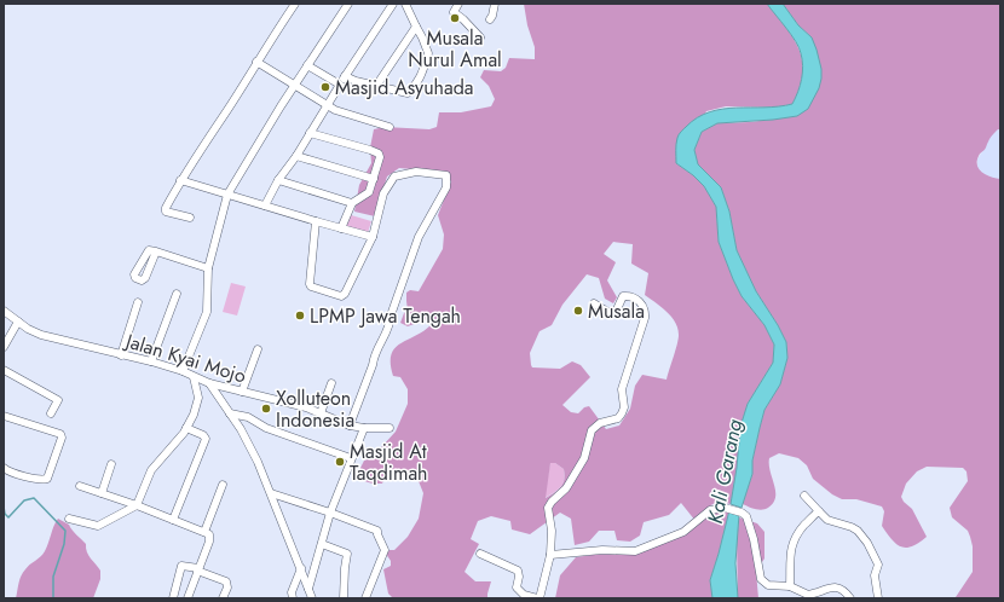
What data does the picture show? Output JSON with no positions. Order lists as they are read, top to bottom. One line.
{"streets":{"street":["Jalan Kyai Mojo"]},"water":["Kali Garang"],"places":["Musala Nurul Amal","Masjid Asyuhada","Musala","LPMP Jawa Tengah","Xolluteon Indonesia","Masjid At Taqdimah"]}
